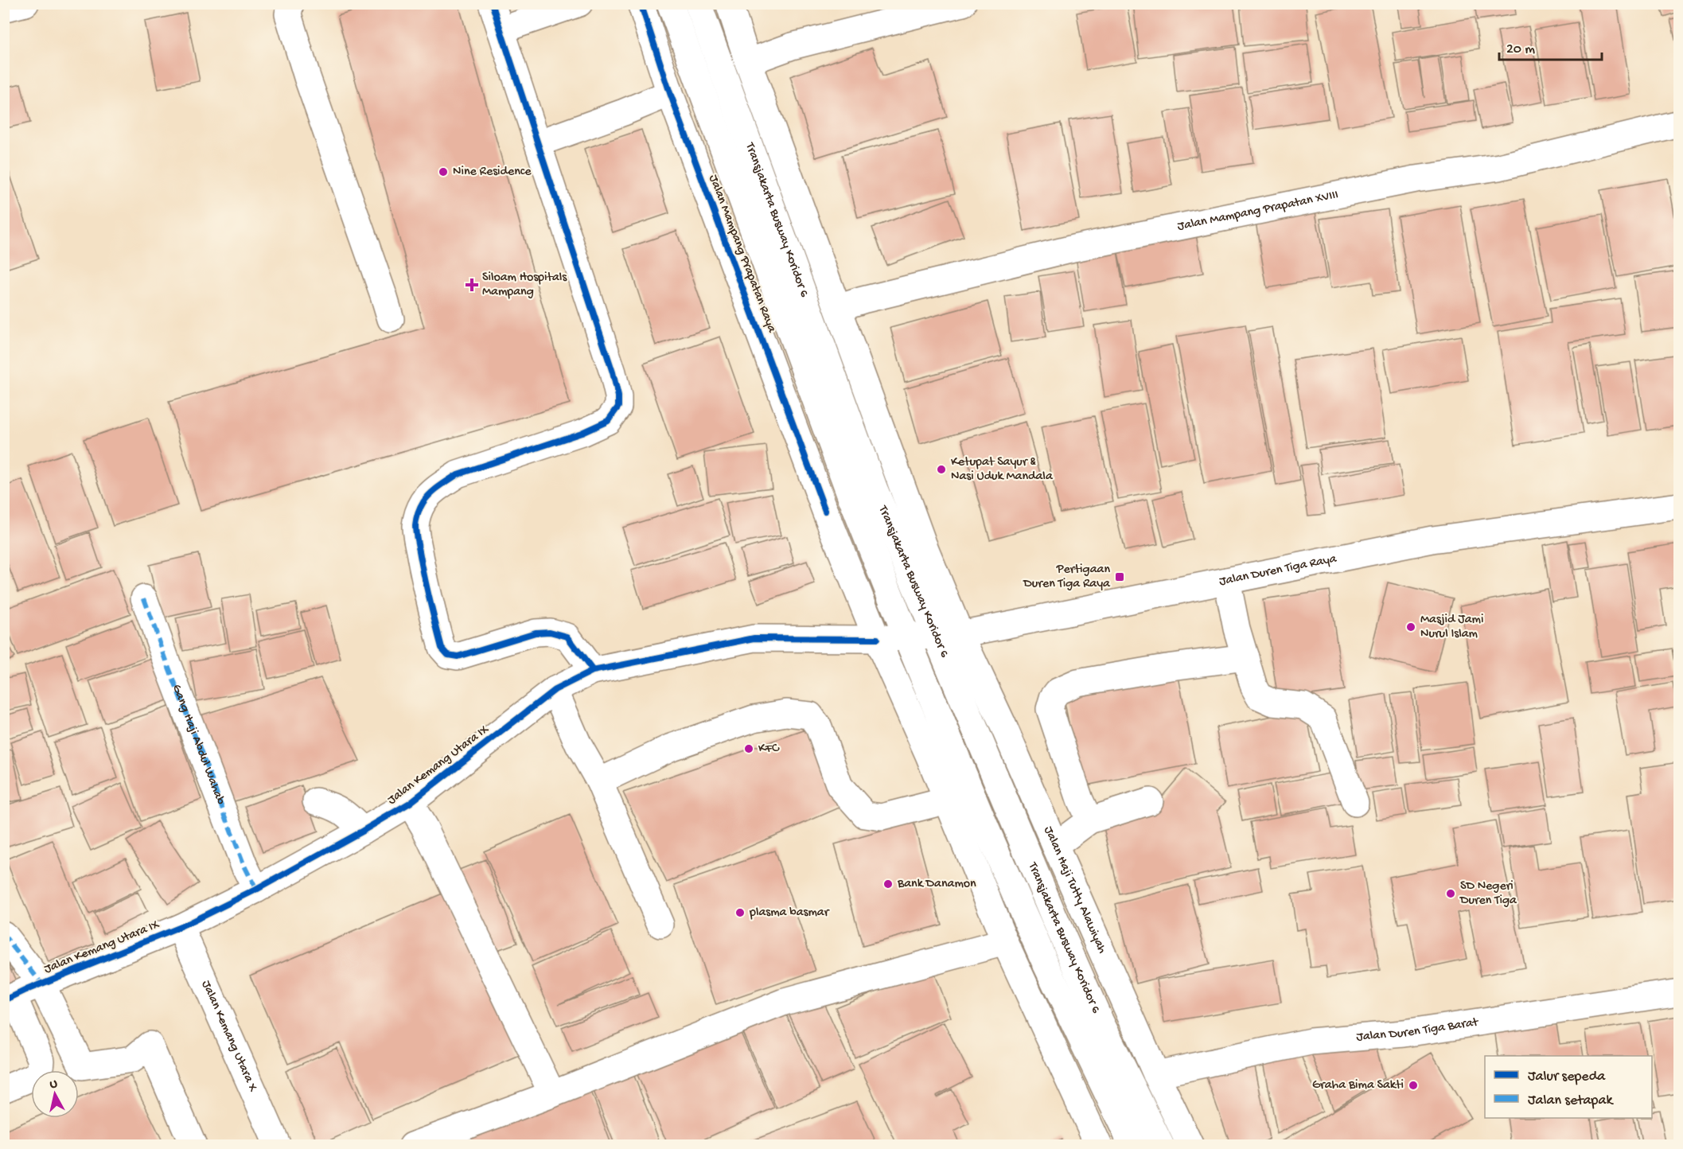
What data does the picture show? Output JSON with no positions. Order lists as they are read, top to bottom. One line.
{"streets":{"street":["Jalan Mampang Prapatan XVIII","Transjakarta Busway Koridor 6","Jalan Mampang Prapatan Raya","Jalan Duren Tiga Raya","Gang Haji Abdul Wahab","Jalan Kemang Utara IX","Jalan Haji Tutty Alawiyah","Jalan Duren Tiga Barat","Jalan Kemang Utara X"]},"crossings":[["Transjakarta Busway Koridor 6","Jalan Duren Tiga Raya"],["Transjakarta Busway Koridor 6","Jalan Haji Tutty Alawiyah"],["Jalan Mampang Prapatan Raya","Jalan Duren Tiga Raya"],["Jalan Mampang Prapatan Raya","Jalan Kemang Utara IX"],["Jalan Duren Tiga Raya","Jalan Kemang Utara IX"],["Jalan Duren Tiga Raya","Jalan Haji Tutty Alawiyah"],["Gang Haji Abdul Wahab","Jalan Kemang Utara IX"],["Jalan Kemang Utara IX","Jalan Kemang Utara X"],["Jalan Haji Tutty Alawiyah","Jalan Duren Tiga Barat"]],"places":{"other":["Nine Residence","Ketupat Sayur & Nasi Uduk Mandala","Masjid Jami Nurul Islam","KFC","Bank Danamon","SD Negeri Duren Tiga","plasma basmar","Graha Bima Sakti"],"health":["Siloam Hospitals Mampang"],"transit":["Pertigaan Duren Tiga Raya"]},"legend":["Jalur sepeda","Jalan setapak"],"scale_bar":"20 m","north":"top"}
